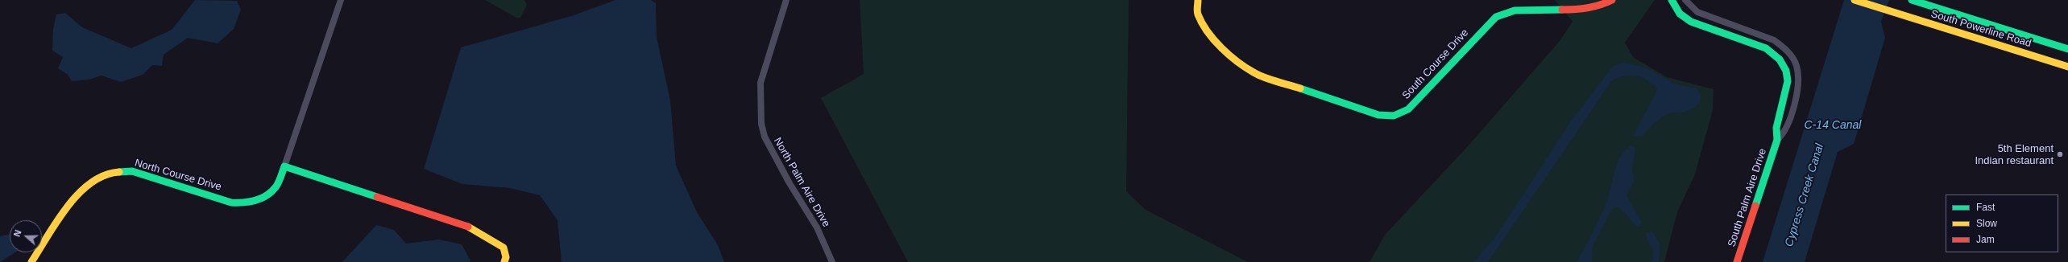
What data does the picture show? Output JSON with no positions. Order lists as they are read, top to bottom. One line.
{"streets":{"street":["South Powerline Road","South Course Drive","North Course Drive","North Palm Aire Drive","South Palm Aire Drive"]},"water":["C-14 Canal","Cypress Creek Canal"],"places":["5th Element Indian restaurant"],"legend":["Fast","Slow","Jam"],"north":"left"}
